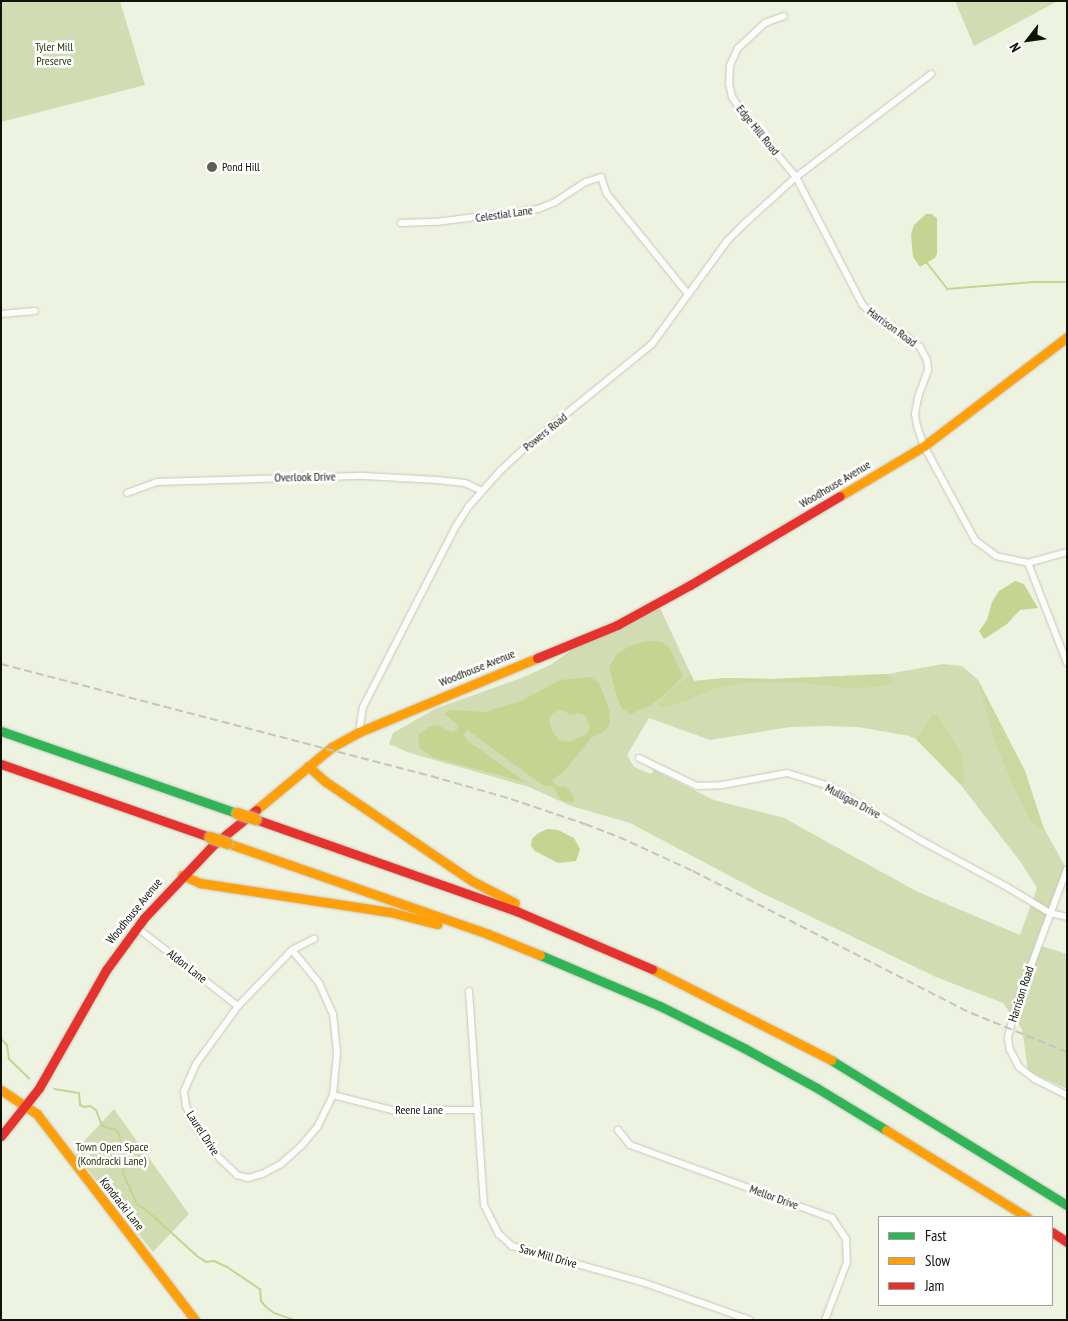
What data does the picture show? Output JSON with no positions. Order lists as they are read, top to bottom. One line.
{"streets":{"main road":["Woodhouse Avenue","Kondracki Lane"],"street":["Edge Hill Road","Celestial Lane","Harrison Road","Powers Road","Overlook Drive","Mulligan Drive","Aldon Lane","Reene Lane","Laurel Drive","Mellor Drive","Saw Mill Drive"]},"crossings":[["Edge Hill Road","Harrison Road"],["Edge Hill Road","Powers Road"],["Celestial Lane","Powers Road"],["Harrison Road","Powers Road"],["Harrison Road","Woodhouse Avenue"],["Harrison Road","Mulligan Drive"],["Powers Road","Overlook Drive"],["Powers Road","Woodhouse Avenue"],["Woodhouse Avenue","Aldon Lane"],["Woodhouse Avenue","Kondracki Lane"],["Aldon Lane","Laurel Drive"],["Reene Lane","Laurel Drive"],["Reene Lane","Saw Mill Drive"]],"parks":["Tyler Mill Preserve","Town Open Space (Kondracki Lane)"],"places":["Pond Hill"],"legend":["Fast","Slow","Jam"],"north":"bottom left"}
